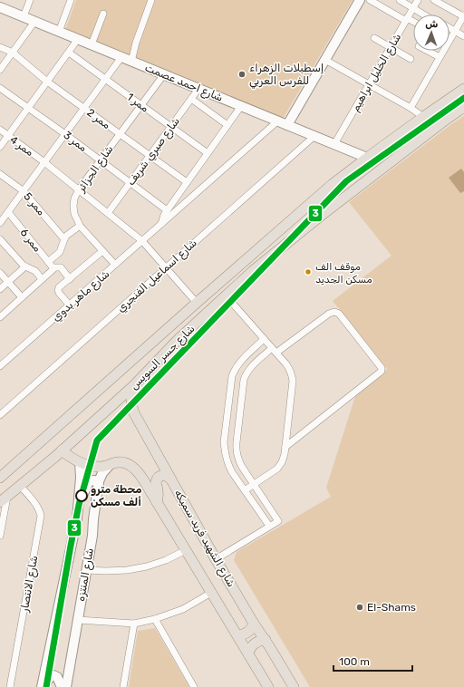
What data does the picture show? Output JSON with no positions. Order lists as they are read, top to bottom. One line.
{"streets":{"main road":["شارع جسر السويس","شارع الشهيد فريد سميكه"],"street":["شارع الخليل ابراهيم","شارع احمد عصمت","ممر 1","ممر 2","ممر 3","ممر 4","شارع صبري شريف","شارع الجزائر","ممر 5","ممر 6","شارع اسماعيل الفنجري","شارع ماهر بدوي","شارع المنتزه","شارع الانتصار"]},"crossings":[["شارع الخليل ابراهيم","شارع احمد عصمت"],["شارع احمد عصمت","شارع صبري شريف"],["شارع احمد عصمت","شارع الجزائر"],["شارع احمد عصمت","شارع اسماعيل الفنجري"],["شارع احمد عصمت","شارع ماهر بدوي"],["شارع احمد عصمت","شارع جسر السويس"],["ممر 1","شارع صبري شريف"],["ممر 1","شارع الجزائر"],["ممر 1","شارع ماهر بدوي"],["ممر 2","شارع صبري شريف"],["ممر 2","شارع الجزائر"],["ممر 2","شارع ماهر بدوي"],["ممر 3","شارع صبري شريف"],["ممر 3","شارع الجزائر"],["ممر 3","شارع ماهر بدوي"],["ممر 4","شارع صبري شريف"],["ممر 4","شارع الجزائر"],["ممر 4","شارع اسماعيل الفنجري"],["ممر 4","شارع ماهر بدوي"],["ممر 4","شارع جسر السويس"],["شارع الجزائر","شارع ماهر بدوي"],["شارع جسر السويس","شارع الشهيد فريد سميكه"],["شارع جسر السويس","شارع الانتصار"],["شارع الشهيد فريد سميكه","شارع المنتزه"]],"places":["إسطبلات الزهراء للفرس العربي","موقف الف مسكن الجديد","محطة مترو ألف مسكن","El-Shams"],"lines":["metro line 3"],"scale_bar":"100 m","north":"top"}
